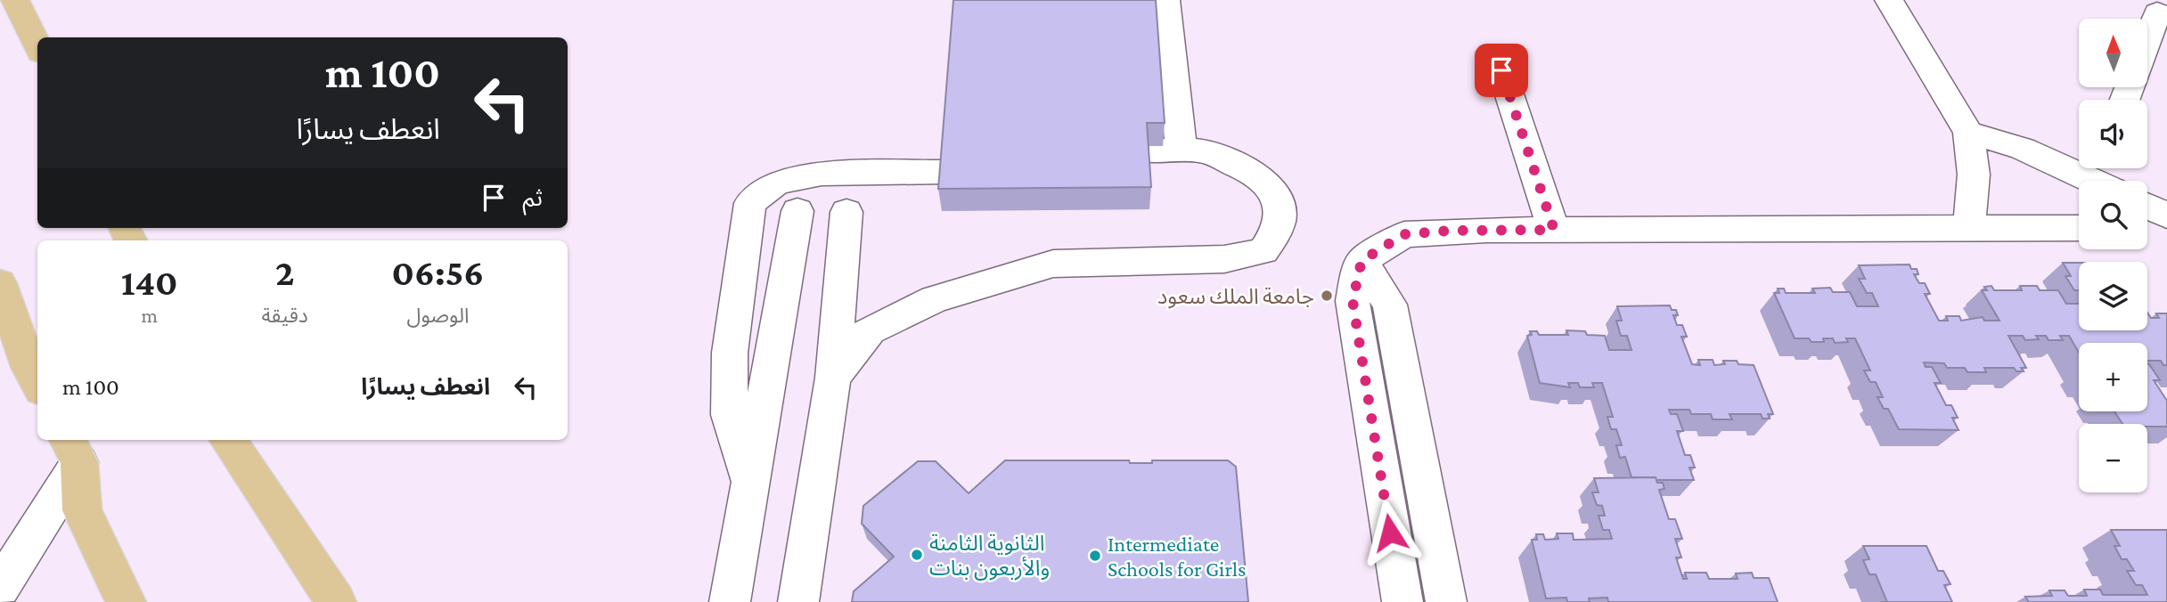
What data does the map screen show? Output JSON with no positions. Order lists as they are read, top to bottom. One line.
{"places":["جامعة الملك سعود","الثانوية الثامنة والأربعون بنات","Intermediate Schools for Girls"],"north":"top","page":{"map_buttons":["+","−"],"turn":["100 m","انعطف يسارًا"],"then":"ثم","eta":["06:56","الوصول","2","دقيقة","140","m"],"list":[{"name":"انعطف يسارًا","value":"100 m"}]}}
